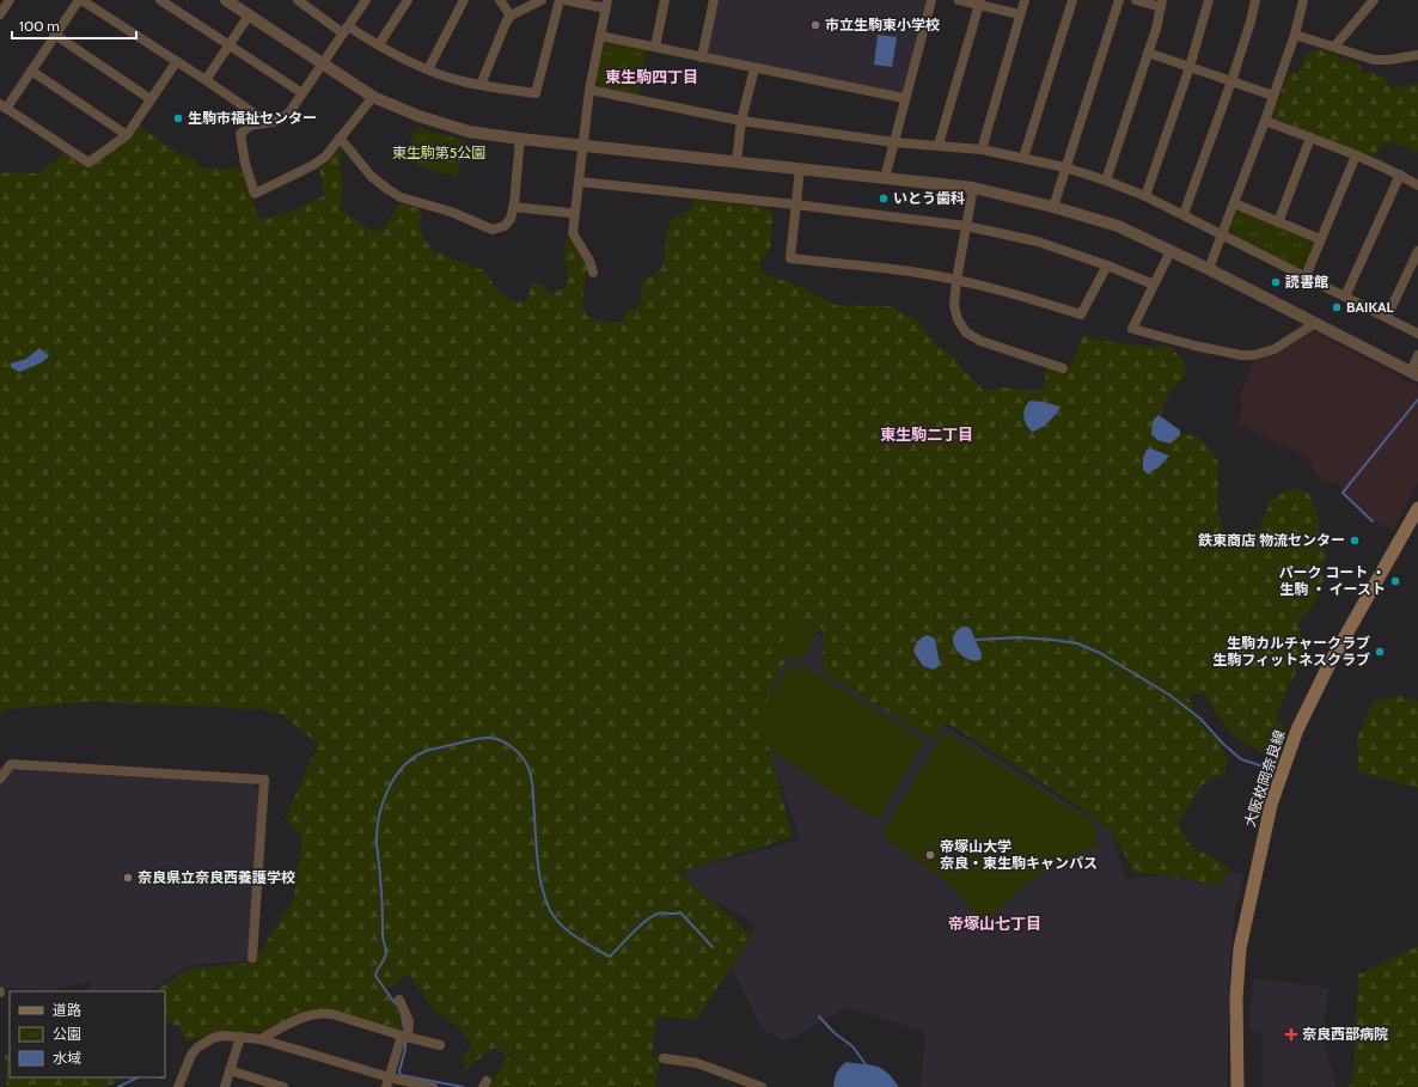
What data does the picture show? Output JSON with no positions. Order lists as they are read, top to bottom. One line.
{"streets":{"main road":["大阪枚岡奈良線"]},"districts":["東生駒四丁目","東生駒二丁目","帝塚山七丁目"],"parks":["東生駒第5公園"],"places":{"other":["市立生駒東小学校","生駒市福祉センター","いとう歯科","読書館","BAIKAL","鉄東商店 物流センター","パーク コート ・ 生駒 ・ イースト","生駒カルチャークラブ 生駒フィットネスクラブ","帝塚山大学 奈良・東生駒キャンパス","奈良県立奈良西養護学校"],"health":["奈良西部病院"]},"legend":["道路","公園","水域"],"scale_bar":"100 m"}
